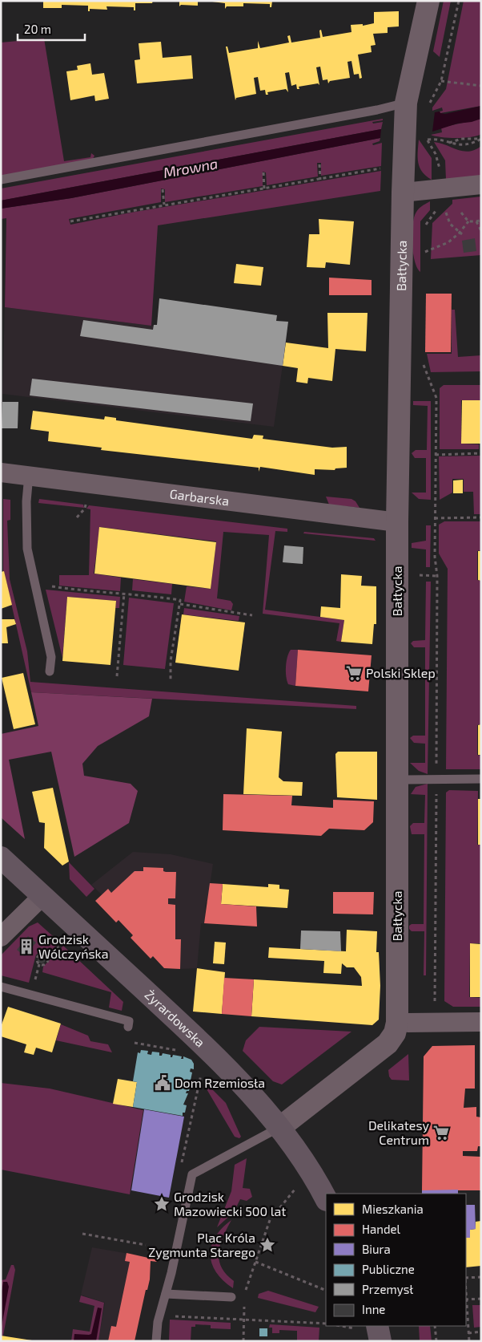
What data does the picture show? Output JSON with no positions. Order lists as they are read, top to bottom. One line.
{"streets":{"main road":["Żyrardowska"],"street":["Bałtycka","Garbarska"]},"crossings":[["Bałtycka","Garbarska"],["Bałtycka","Żyrardowska"]],"water":["Mrowna"],"places":{"supermarket":["Polski Sklep","Delikatesy Centrum"],"building":["Grodzisk Wólczyńska"],"public building":["Dom Rzemiosła"],"place":["Grodzisk Mazowiecki 500 lat","Plac Króla Zygmunta Starego"]},"legend":["Mieszkania","Handel","Biura","Publiczne","Przemysł","Inne"],"scale_bar":"20 m"}
